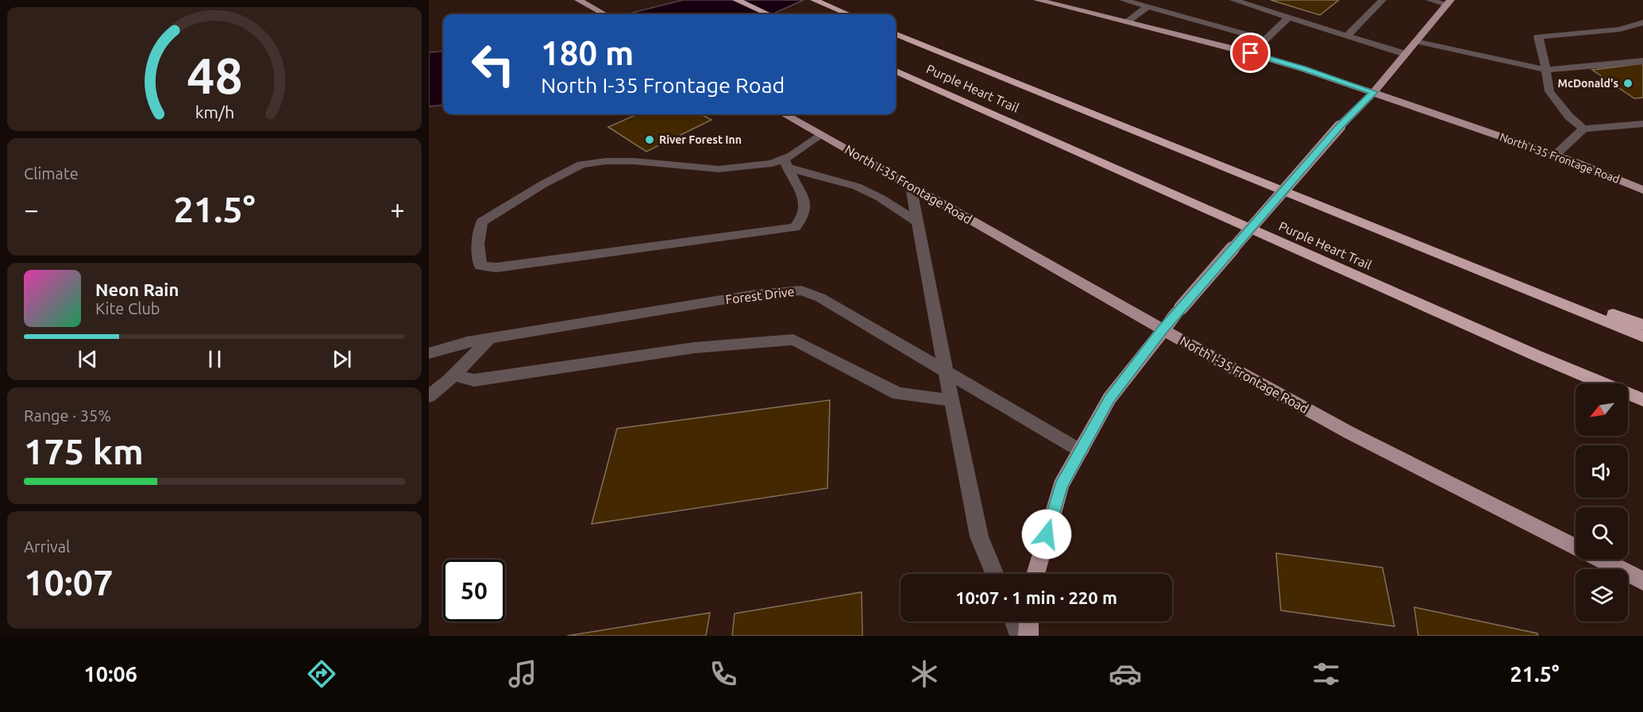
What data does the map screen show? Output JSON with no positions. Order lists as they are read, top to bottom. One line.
{"streets":{"highway":["Purple Heart Trail"],"main road":["North I-35 Frontage Road"],"street":["Forest Drive"]},"places":["McDonald's","River Forest Inn"],"north":"bottom left","page":{"turn":["180 m","North I-35 Frontage Road"],"tile":["Climate",["Range · 35%","175 km"],["Arrival","10:07"]],"heat":["−","21.5°","+"],"song":["Neon Rain","Kite Club"],"limit":"50","trip":"10:07 · 1 min · 220 m","tabs":["10:06","21.5°"],"gauge":["48","km/h"]}}
